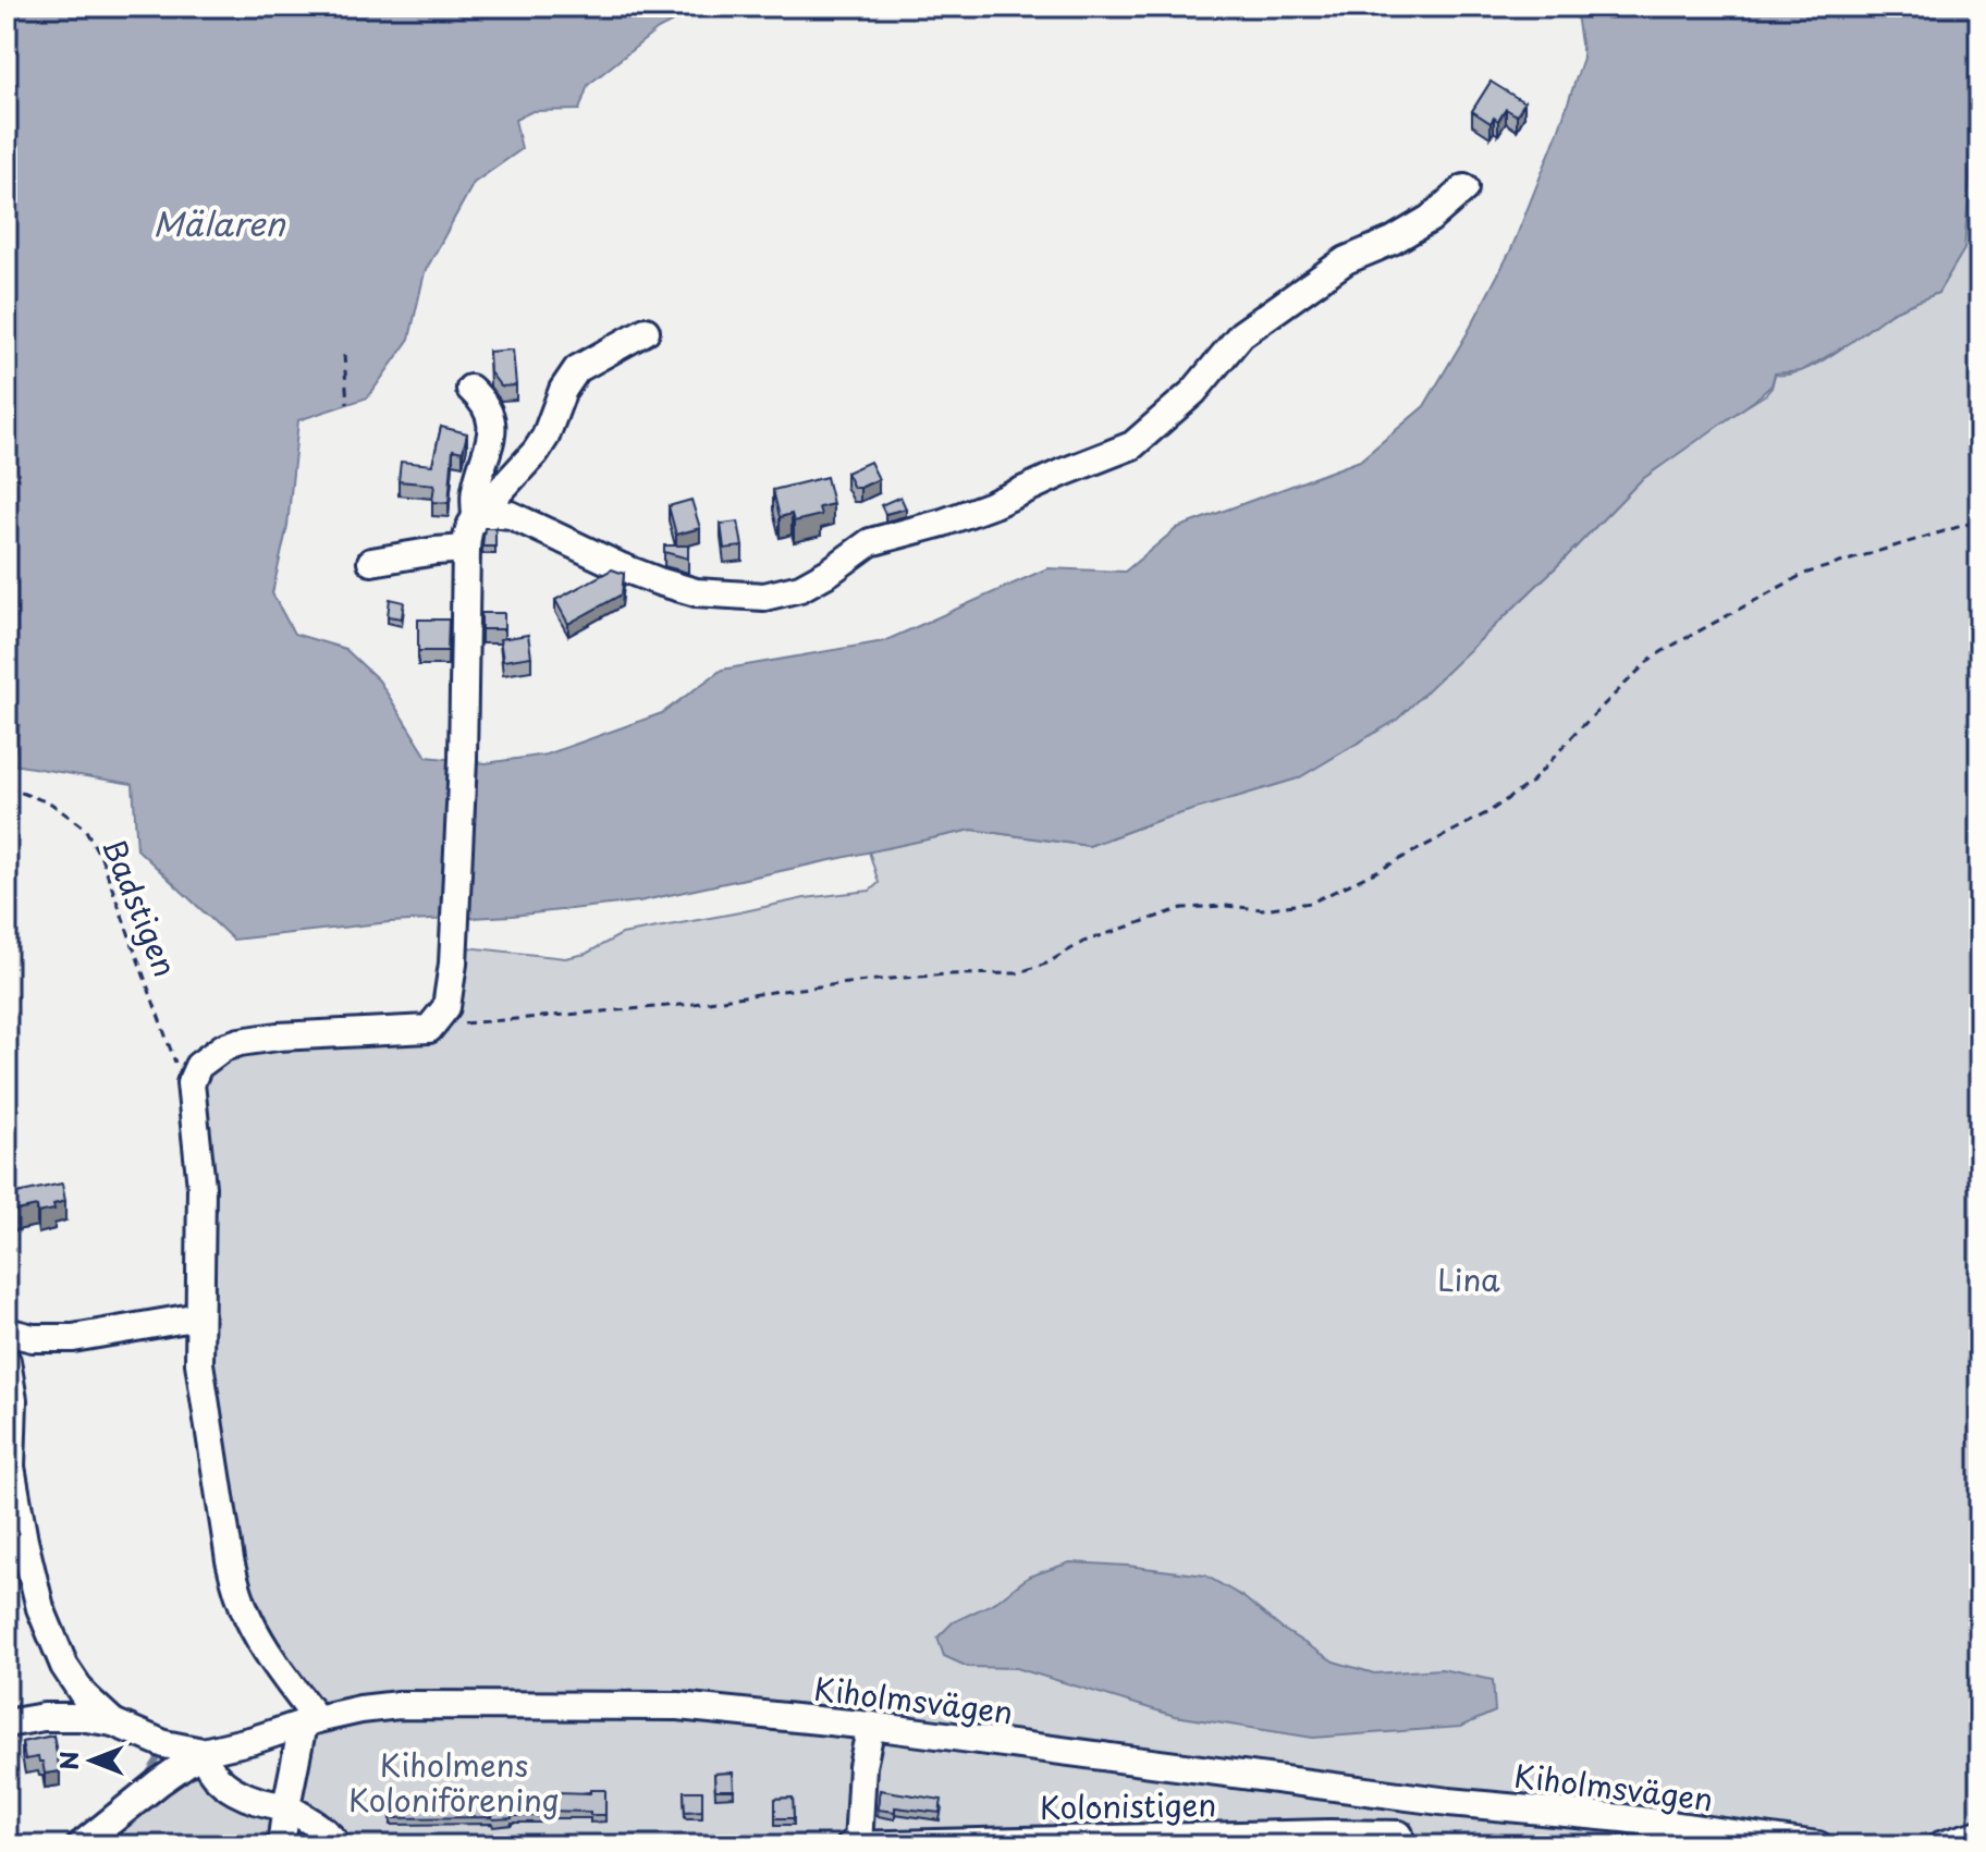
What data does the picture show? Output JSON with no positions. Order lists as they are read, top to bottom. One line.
{"streets":{"street":["Kiholmsvägen","Kolonistigen"],"path":["Badstigen"]},"water":["Mälaren"],"parks":["Lina","Kiholmens Koloniförening"],"north":"left"}
